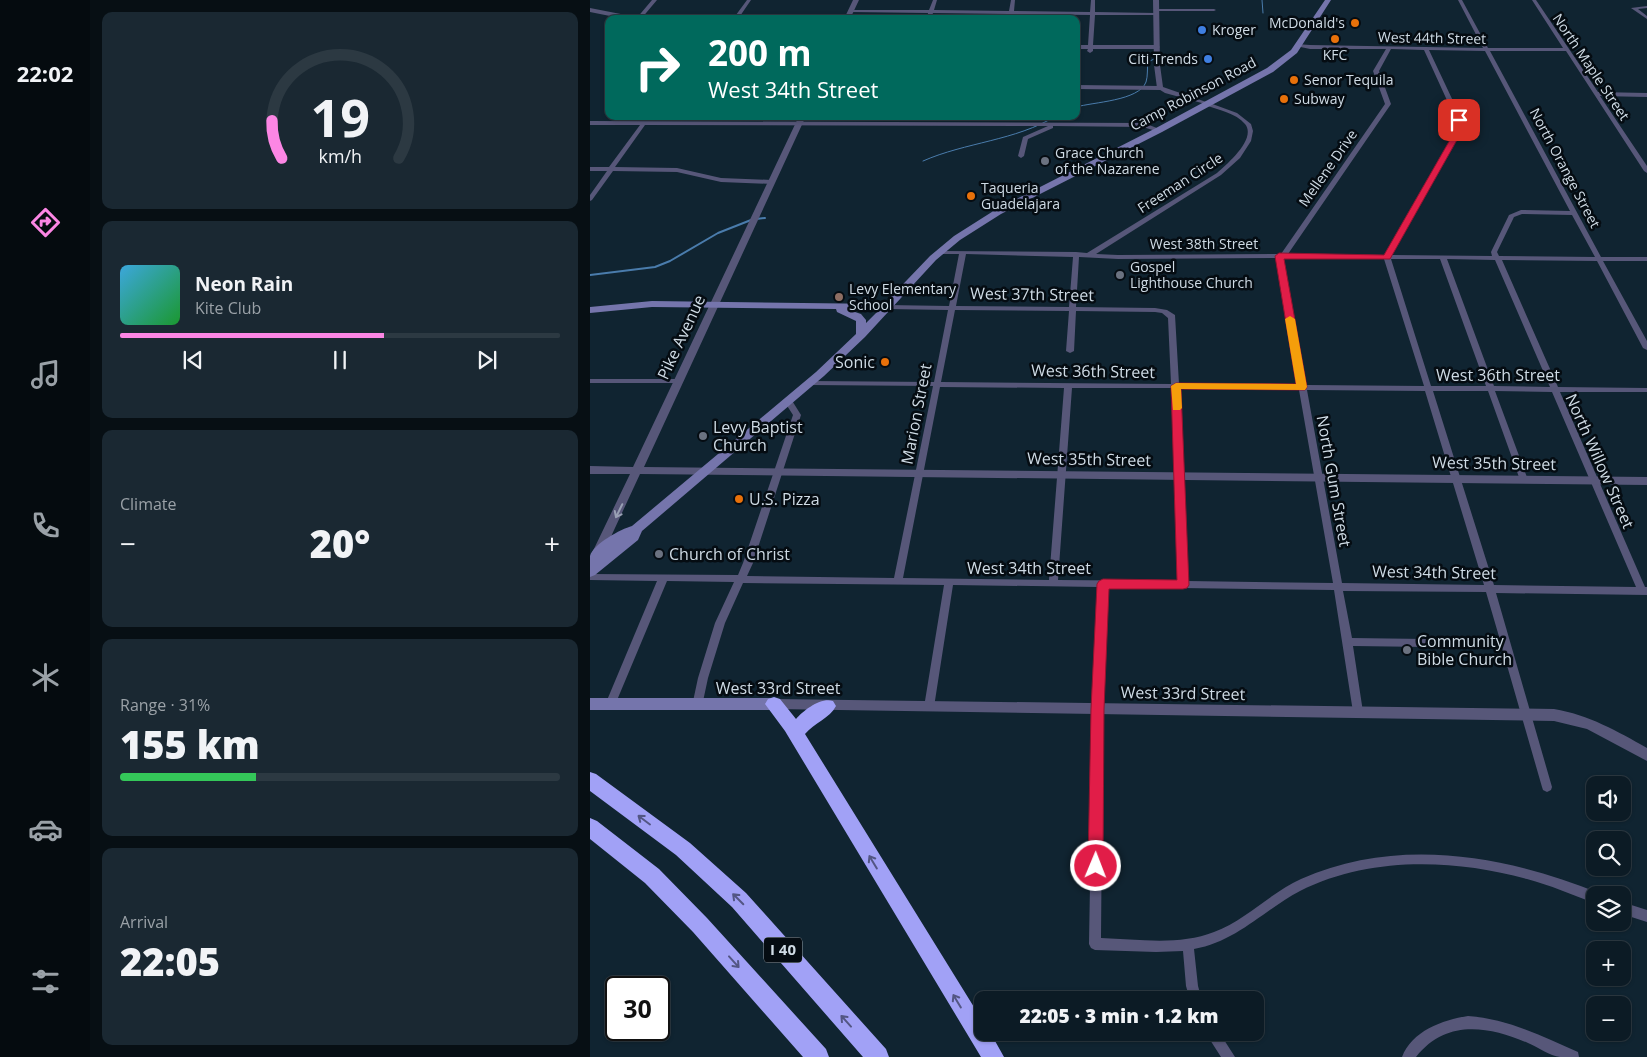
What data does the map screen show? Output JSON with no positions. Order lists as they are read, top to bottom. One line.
{"streets":{"highway":["I 40"],"main road":["Camp Robinson Road","West 37th Street","Pike Avenue","West 33rd Street"],"street":["West 44th Street","North Maple Street","Mellene Drive","North Orange Street","Freeman Circle","West 38th Street","West 36th Street","Marion Street","West 35th Street","North Willow Street","North Gum Street","West 34th Street"]},"crossings":[["West 44th Street","North Maple Street"],["West 44th Street","Camp Robinson Road"],["West 44th Street","North Orange Street"],["Camp Robinson Road","Freeman Circle"],["Camp Robinson Road","West 38th Street"],["Camp Robinson Road","West 37th Street"],["Camp Robinson Road","Pike Avenue"],["Camp Robinson Road","West 36th Street"],["Camp Robinson Road","West 35th Street"],["Mellene Drive","West 38th Street"],["Mellene Drive","North Gum Street"],["North Orange Street","West 38th Street"],["Freeman Circle","West 38th Street"],["West 38th Street","Marion Street"],["West 38th Street","North Willow Street"],["West 38th Street","North Gum Street"],["West 37th Street","Pike Avenue"],["West 37th Street","West 36th Street"],["West 37th Street","Marion Street"],["Pike Avenue","West 35th Street"],["West 36th Street","Marion Street"],["West 36th Street","North Willow Street"],["West 36th Street","North Gum Street"],["Marion Street","West 35th Street"],["Marion Street","West 34th Street"],["West 35th Street","North Willow Street"],["West 35th Street","North Gum Street"],["North Willow Street","West 34th Street"],["North Gum Street","West 34th Street"],["North Gum Street","West 33rd Street"]],"places":["McDonald's","Kroger","KFC","Citi Trends","Senor Tequila","Subway","Grace Church of the Nazarene","Taqueria Guadelajara","Gospel Lighthouse Church","Levy Elementary School","Sonic","Levy Baptist Church","U.S. Pizza","Church of Christ","Community Bible Church"],"page":{"tabs":"22:02","turn":["200 m","West 34th Street"],"song":["Neon Rain","Kite Club"],"tile":["Climate",["Range · 31%","155 km"],["Arrival","22:05"]],"heat":["−","20°","+"],"map_buttons":["+","−"],"limit":"30","trip":"22:05 · 3 min · 1.2 km","gauge":["19","km/h"]}}
